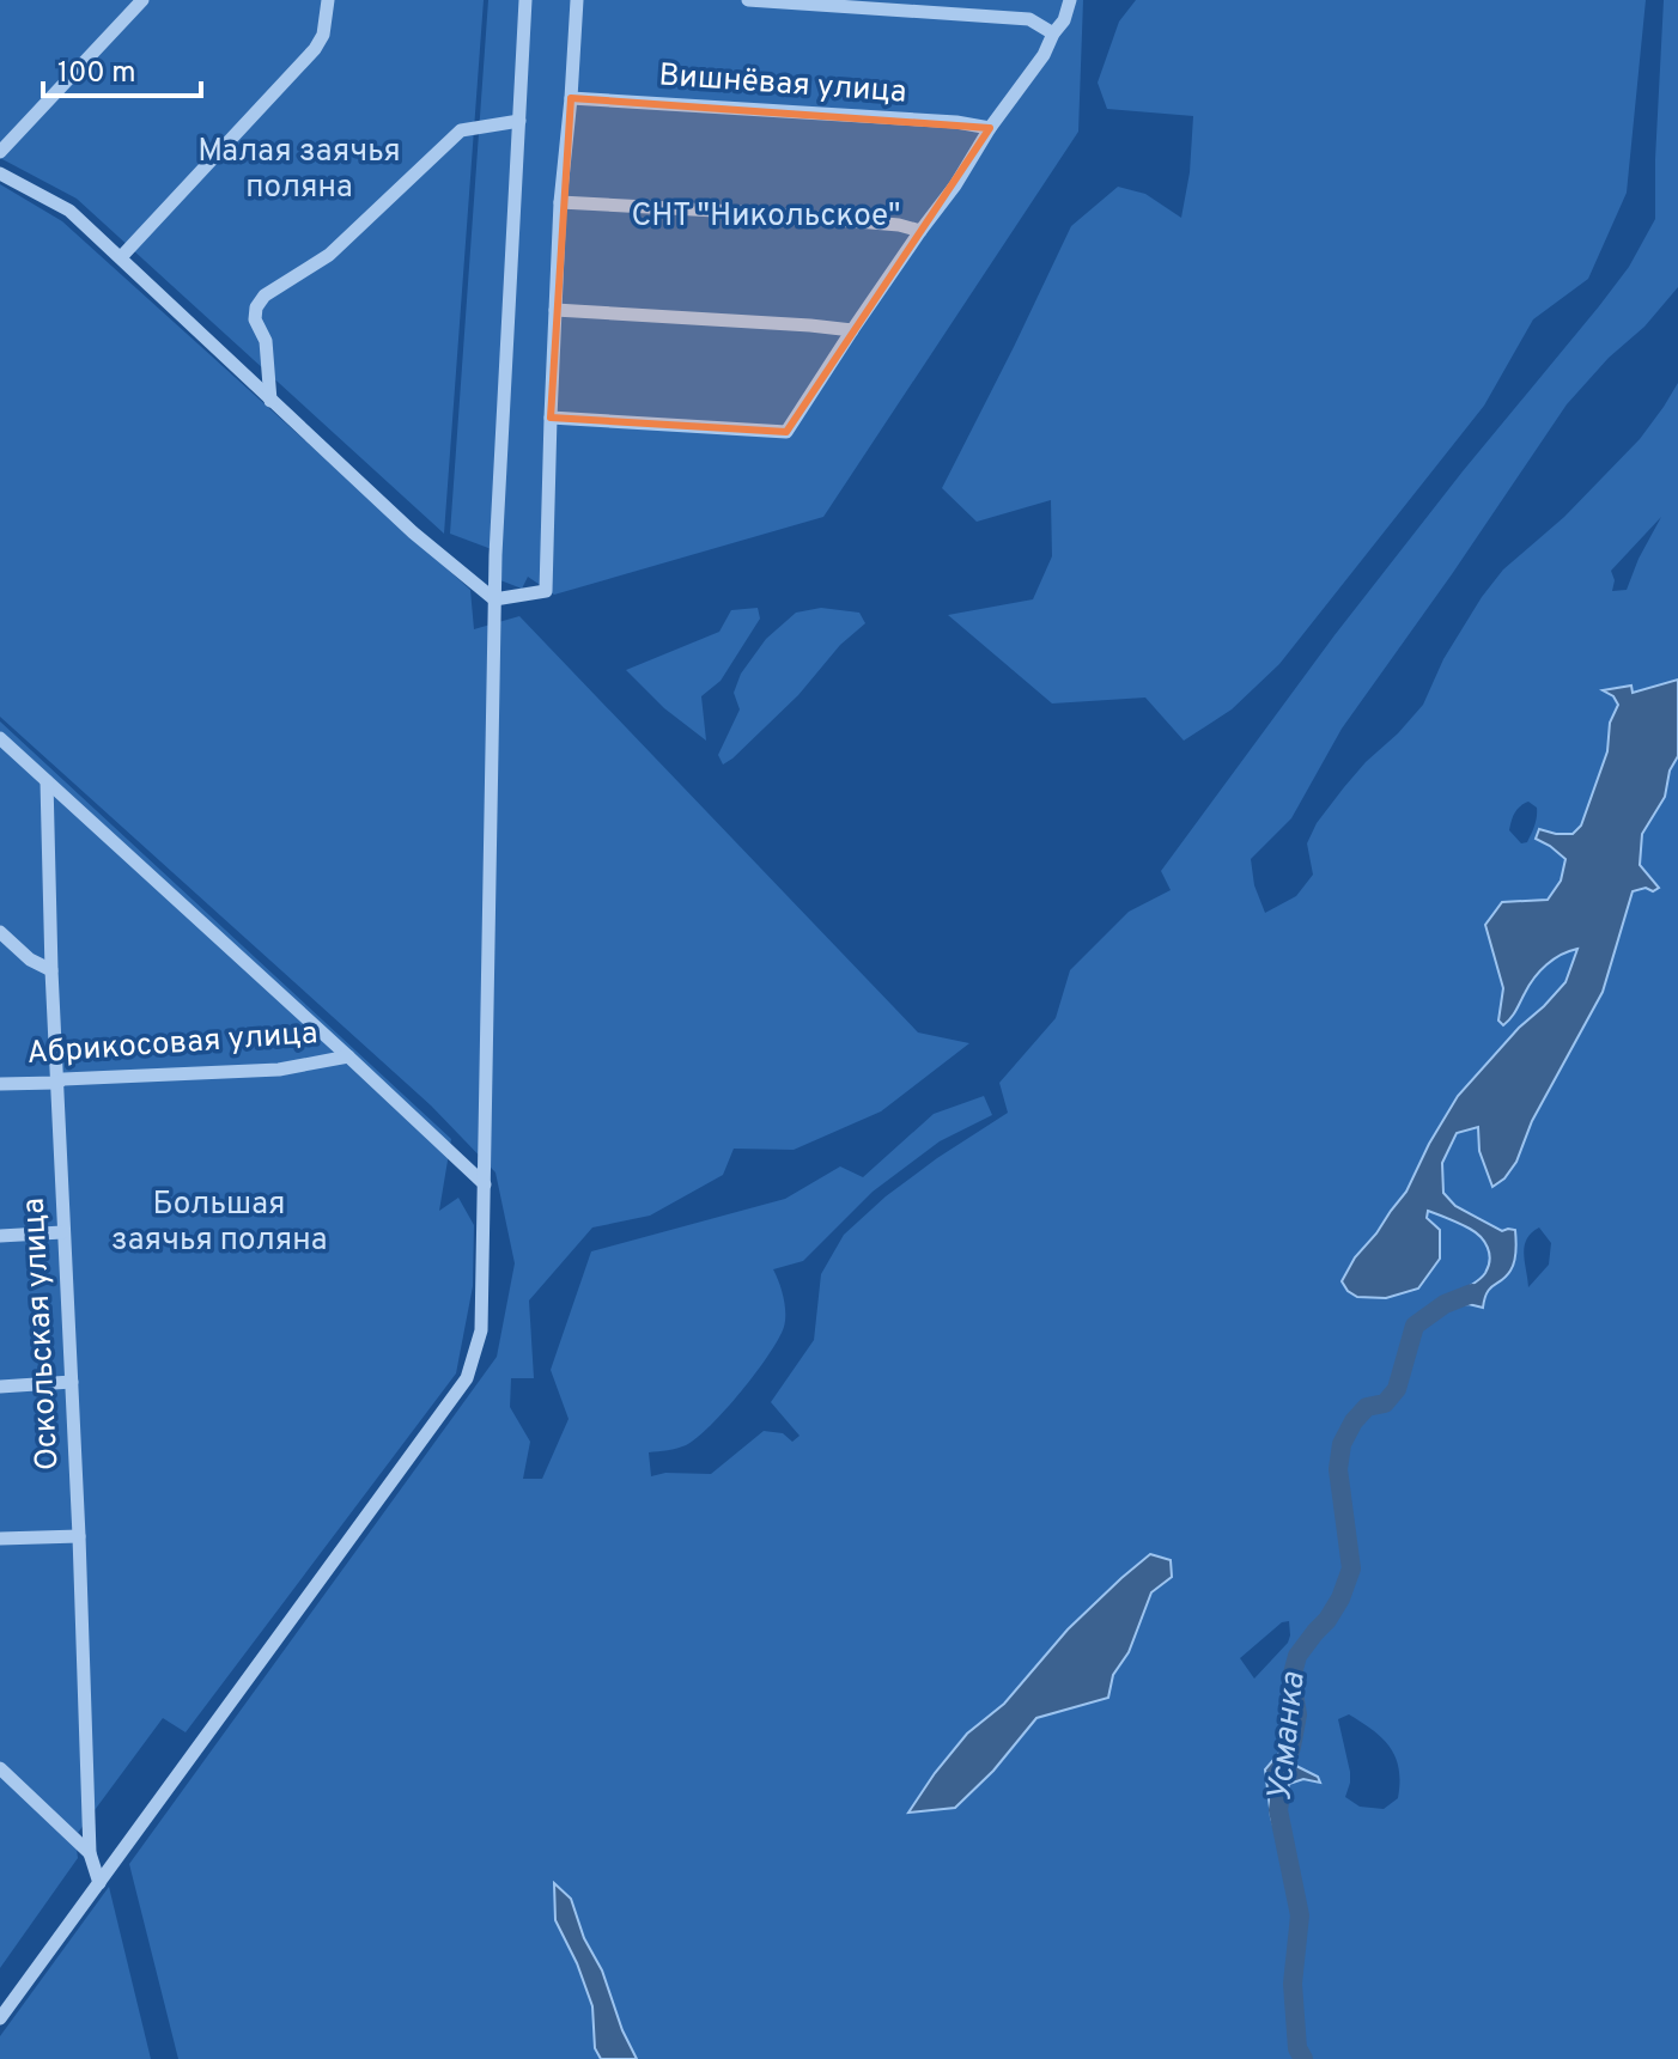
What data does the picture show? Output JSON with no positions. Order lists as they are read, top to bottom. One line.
{"streets":{"street":["Вишнёвая улица","Абрикосовая улица","Оскольская улица"]},"crossings":[["Абрикосовая улица","Оскольская улица"]],"water":["Усманка"],"parks":["Малая заячья поляна","СНТ \"Никольское\"","Большая заячья поляна"],"scale_bar":"100 m"}
